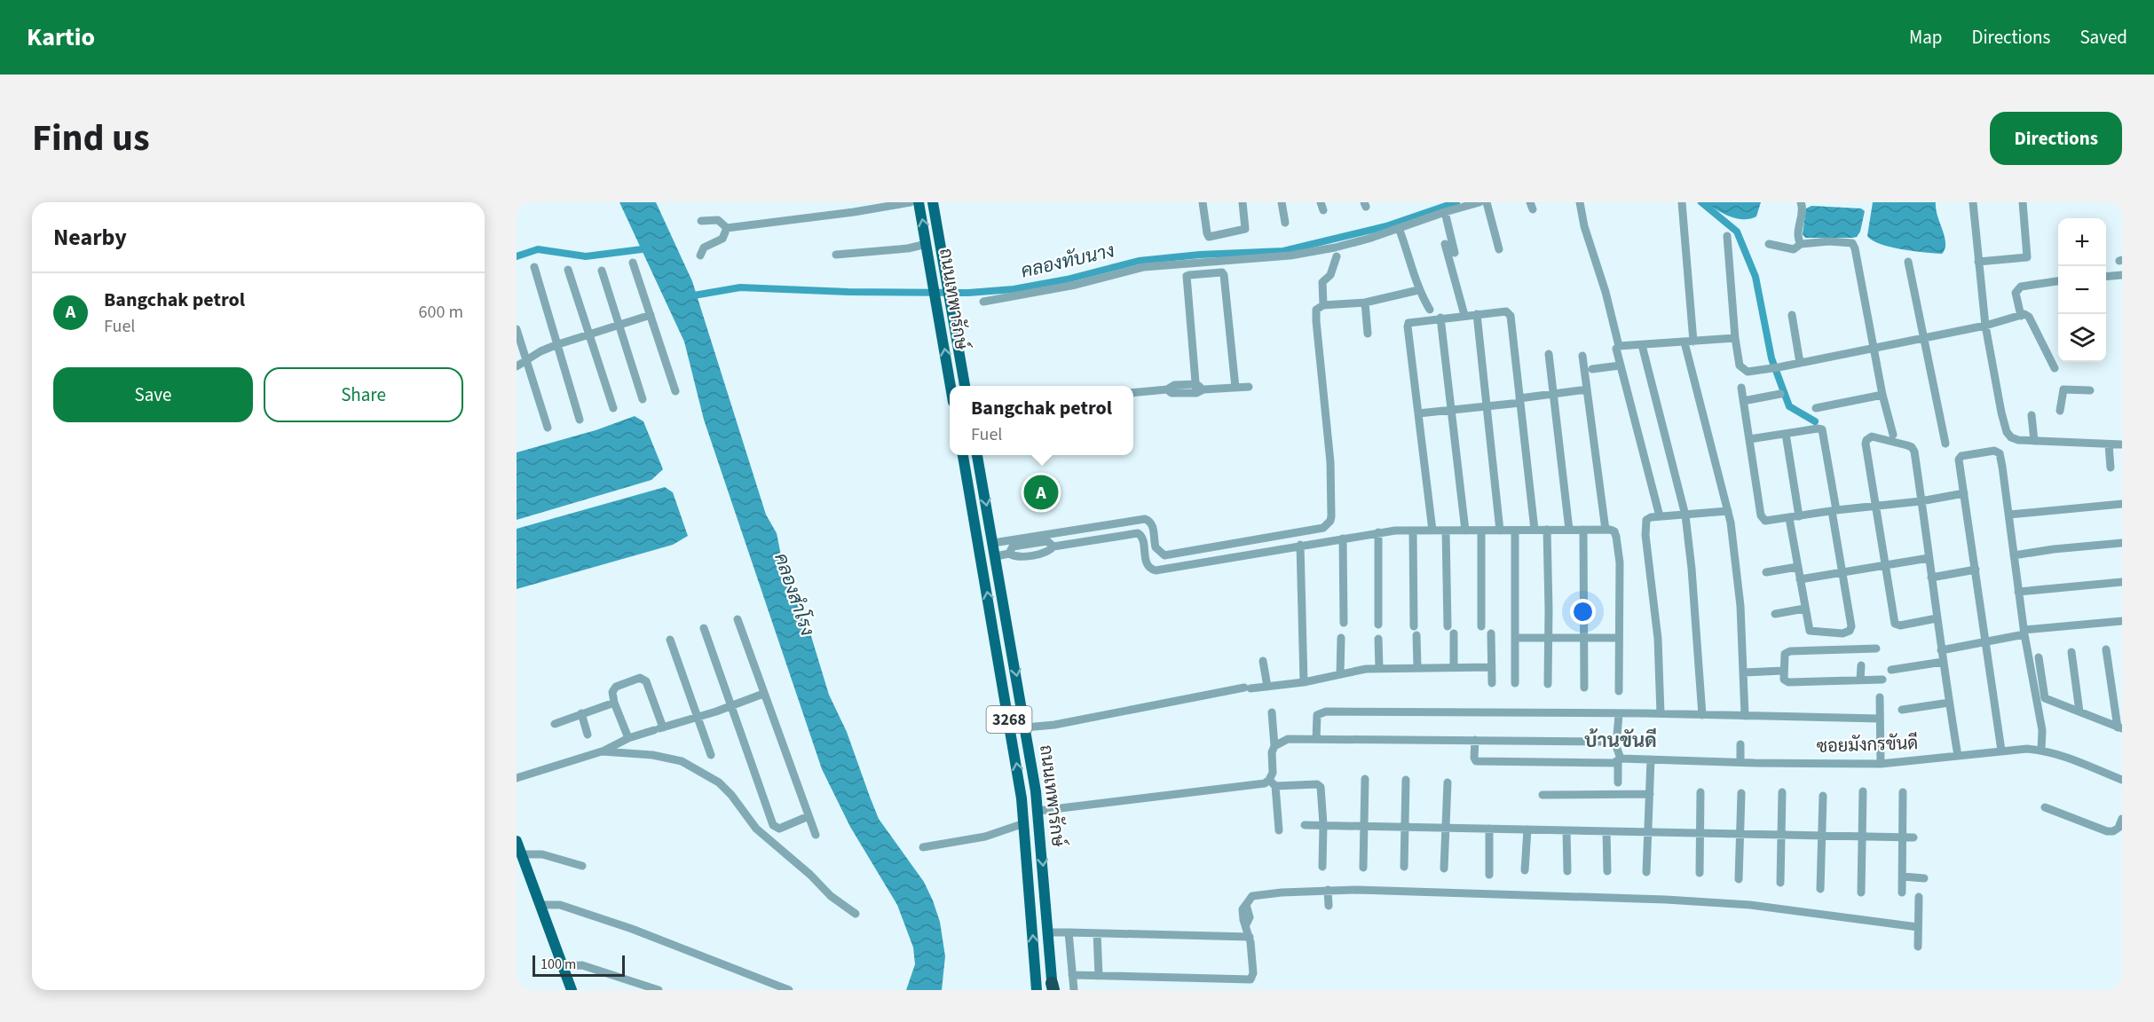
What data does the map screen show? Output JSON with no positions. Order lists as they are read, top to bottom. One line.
{"streets":{"main road":["ถนนเทพารักษ์","3268"],"street":["ซอยมังกรขันดี"]},"districts":["บ้านขันดี"],"water":["คลองทับนาง","คลองสำโรง"],"scale_bar":"100 m","page":{"header":"Kartio","nav":["Map","Directions","Saved"],"title":"Find us","buttons":["Directions",["Save","Share"]],"heading":"Nearby","map_buttons":["+","−"],"list":[{"mark":"A","name":"Bangchak petrol","note":"Fuel","value":"600 m"}],"popup":["Bangchak petrol","Fuel"],"pins":"A","scale":"100 m"}}
